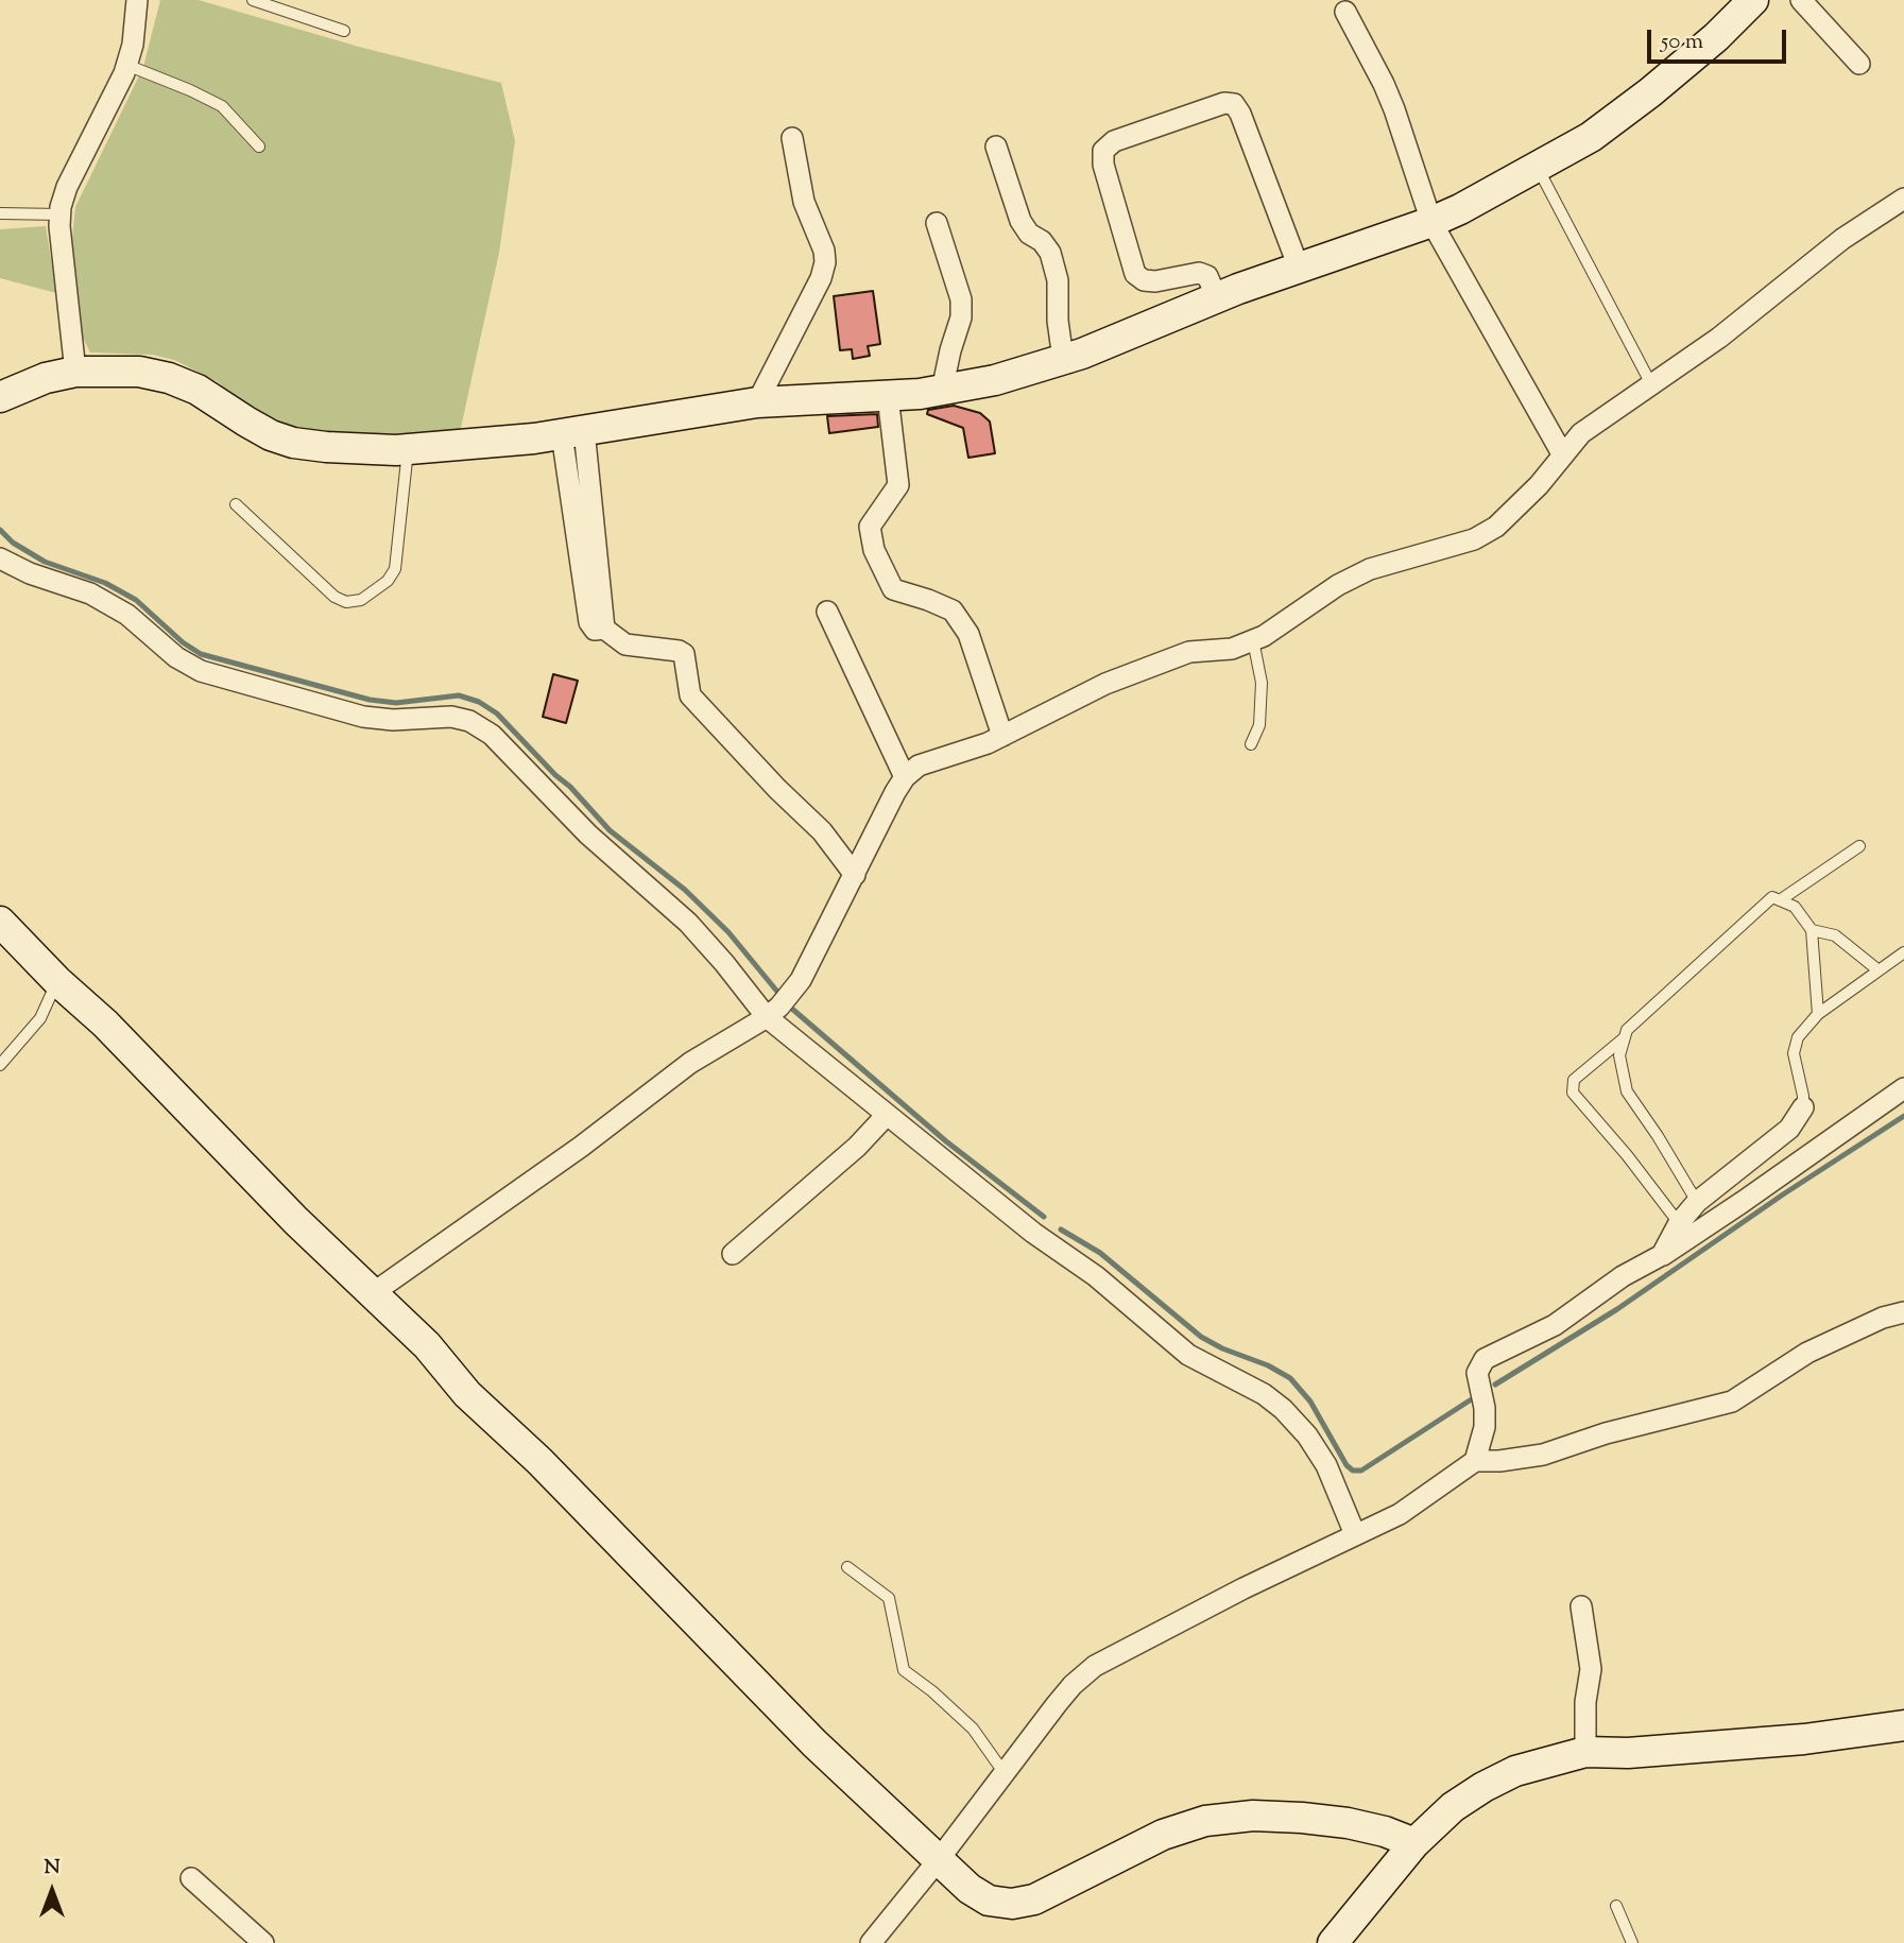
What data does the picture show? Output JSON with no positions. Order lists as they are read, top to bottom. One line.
{"scale_bar":"50 m","north":"top"}
